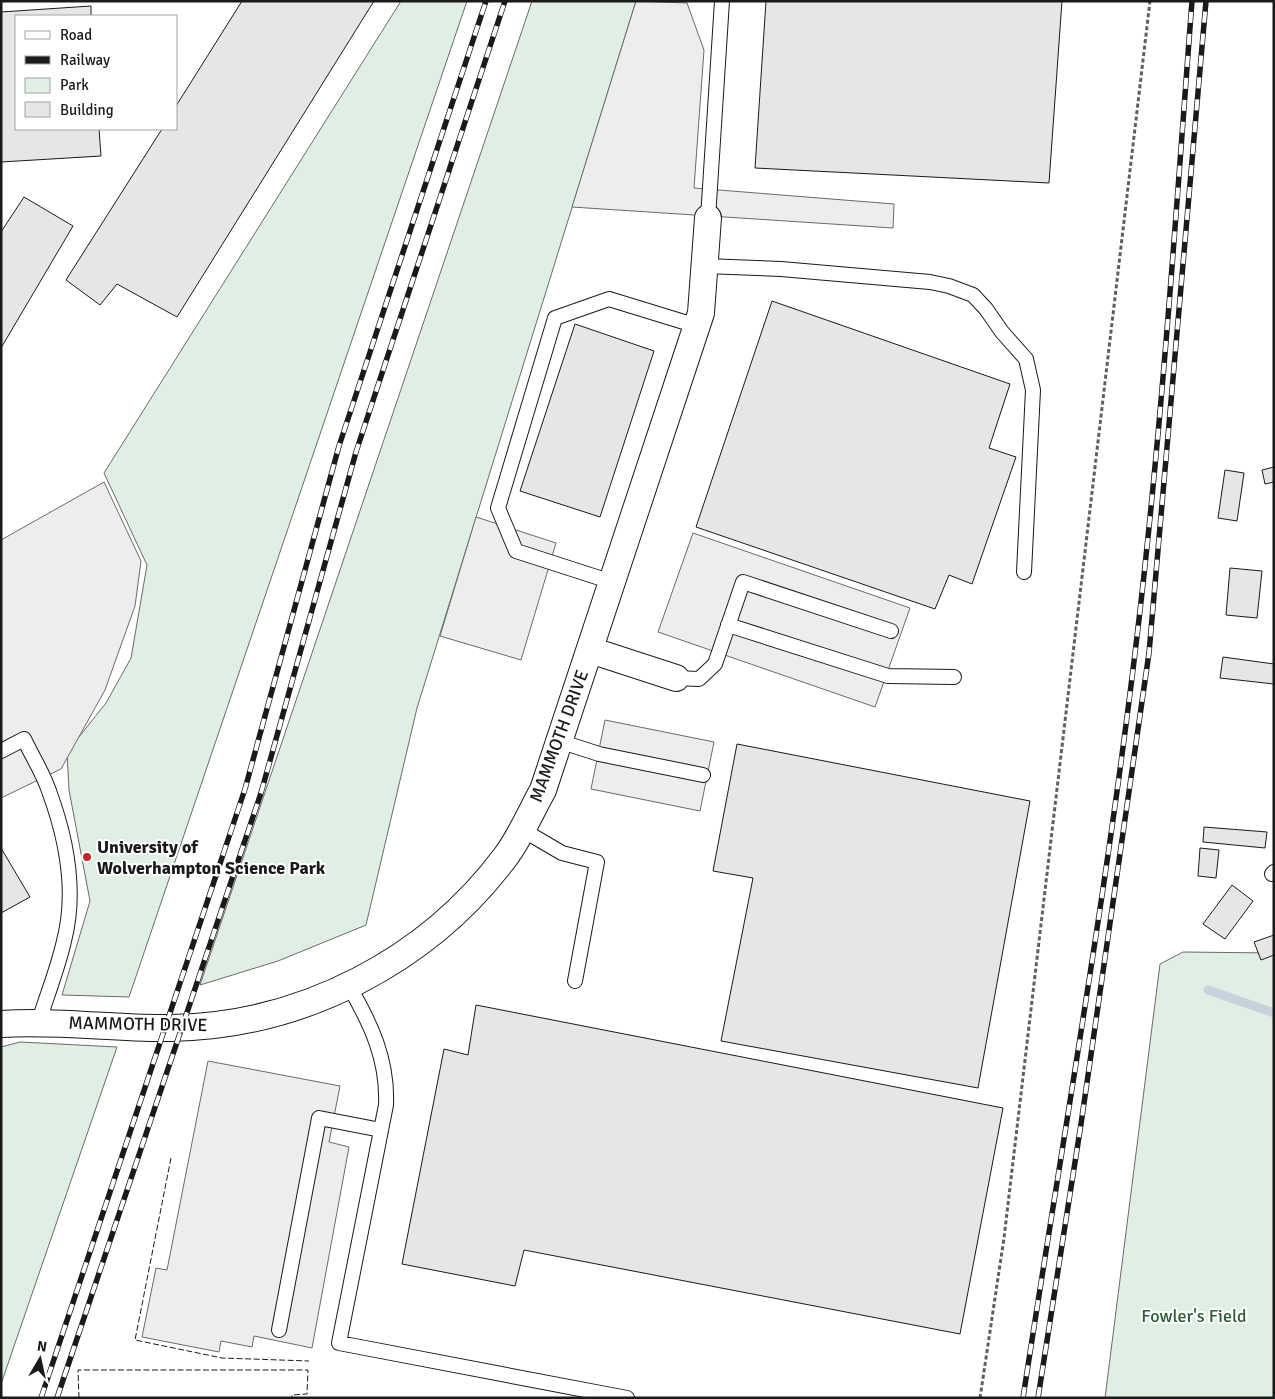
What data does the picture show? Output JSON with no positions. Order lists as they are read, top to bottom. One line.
{"streets":{"street":["MAMMOTH DRIVE"]},"parks":["Fowler's Field"],"places":["University of Wolverhampton Science Park"],"legend":["Road","Railway","Park","Building"],"north":"top"}
